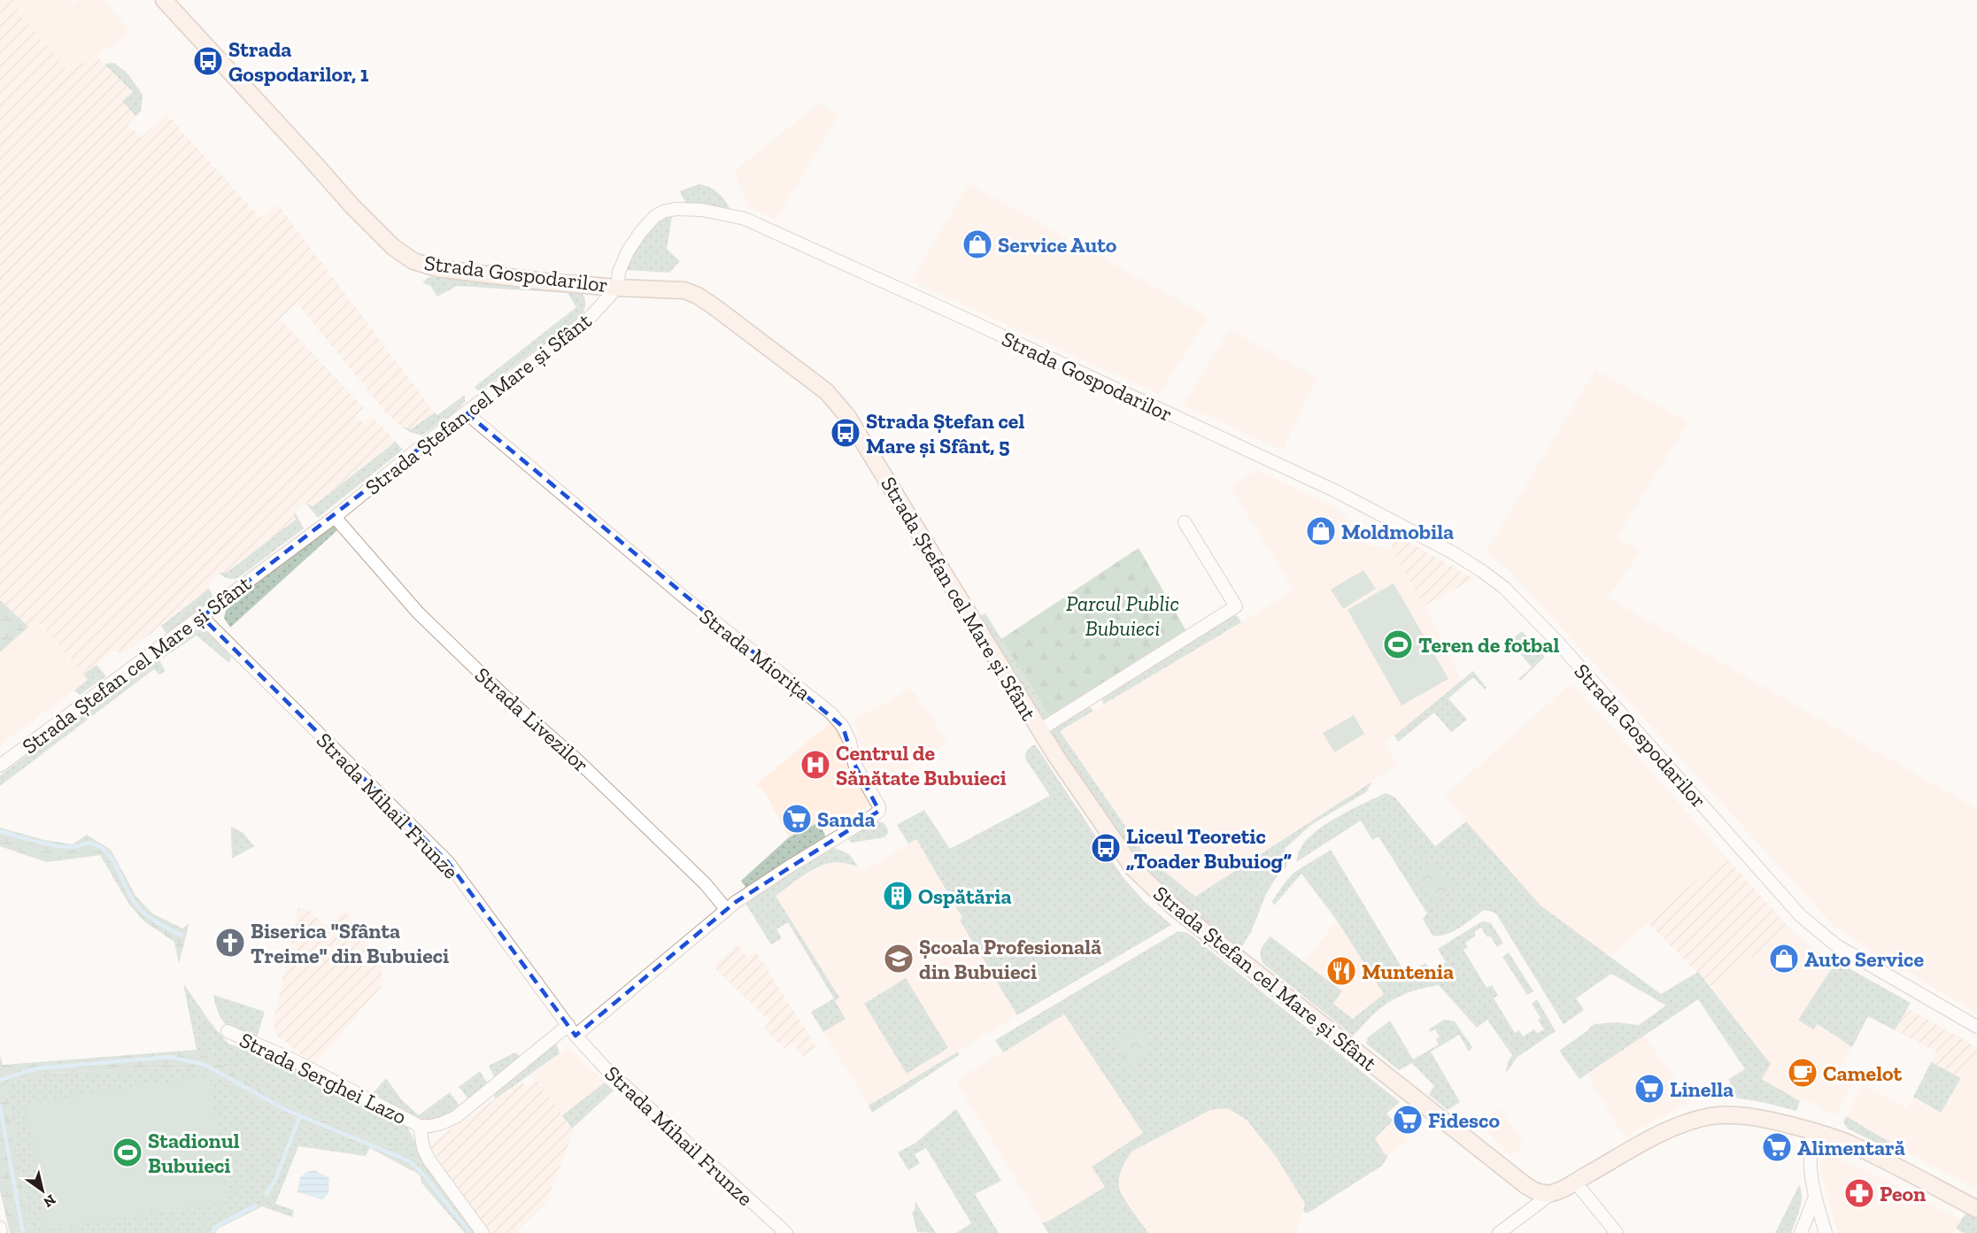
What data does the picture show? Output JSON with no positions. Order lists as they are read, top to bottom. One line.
{"streets":{"street":["Strada Gospodarilor","Strada Ștefan cel Mare și Sfânt","Strada Miorița","Strada Livezilor","Strada Mihail Frunze","Strada Serghei Lazo"]},"crossings":[["Strada Gospodarilor","Strada Ștefan cel Mare și Sfânt"],["Strada Ștefan cel Mare și Sfânt","Strada Miorița"],["Strada Ștefan cel Mare și Sfânt","Strada Livezilor"],["Strada Ștefan cel Mare și Sfânt","Strada Mihail Frunze"],["Strada Miorița","Strada Livezilor"]],"parks":["Parcul Public Bubuieci"],"places":{"bus stop":["Strada Gospodarilor, 1","Strada Ștefan cel Mare și Sfânt, 5","Liceul Teoretic „Toader Bubuiog“"],"shop":["Service Auto","Moldmobila","Auto Service"],"sports":["Teren de fotbal","Stadionul Bubuieci"],"hospital":["Centrul de Sănătate Bubuieci"],"supermarket":["Sanda","Linella","Fidesco","Alimentară"],"building":["Ospătăria"],"church":["Biserica \"Sfânta Treime\" din Bubuieci"],"school or university":["Școala Profesională din Bubuieci"],"restaurant":["Muntenia"],"cafe":["Camelot"],"pharmacy":["Peon"]},"north":"bottom right"}
